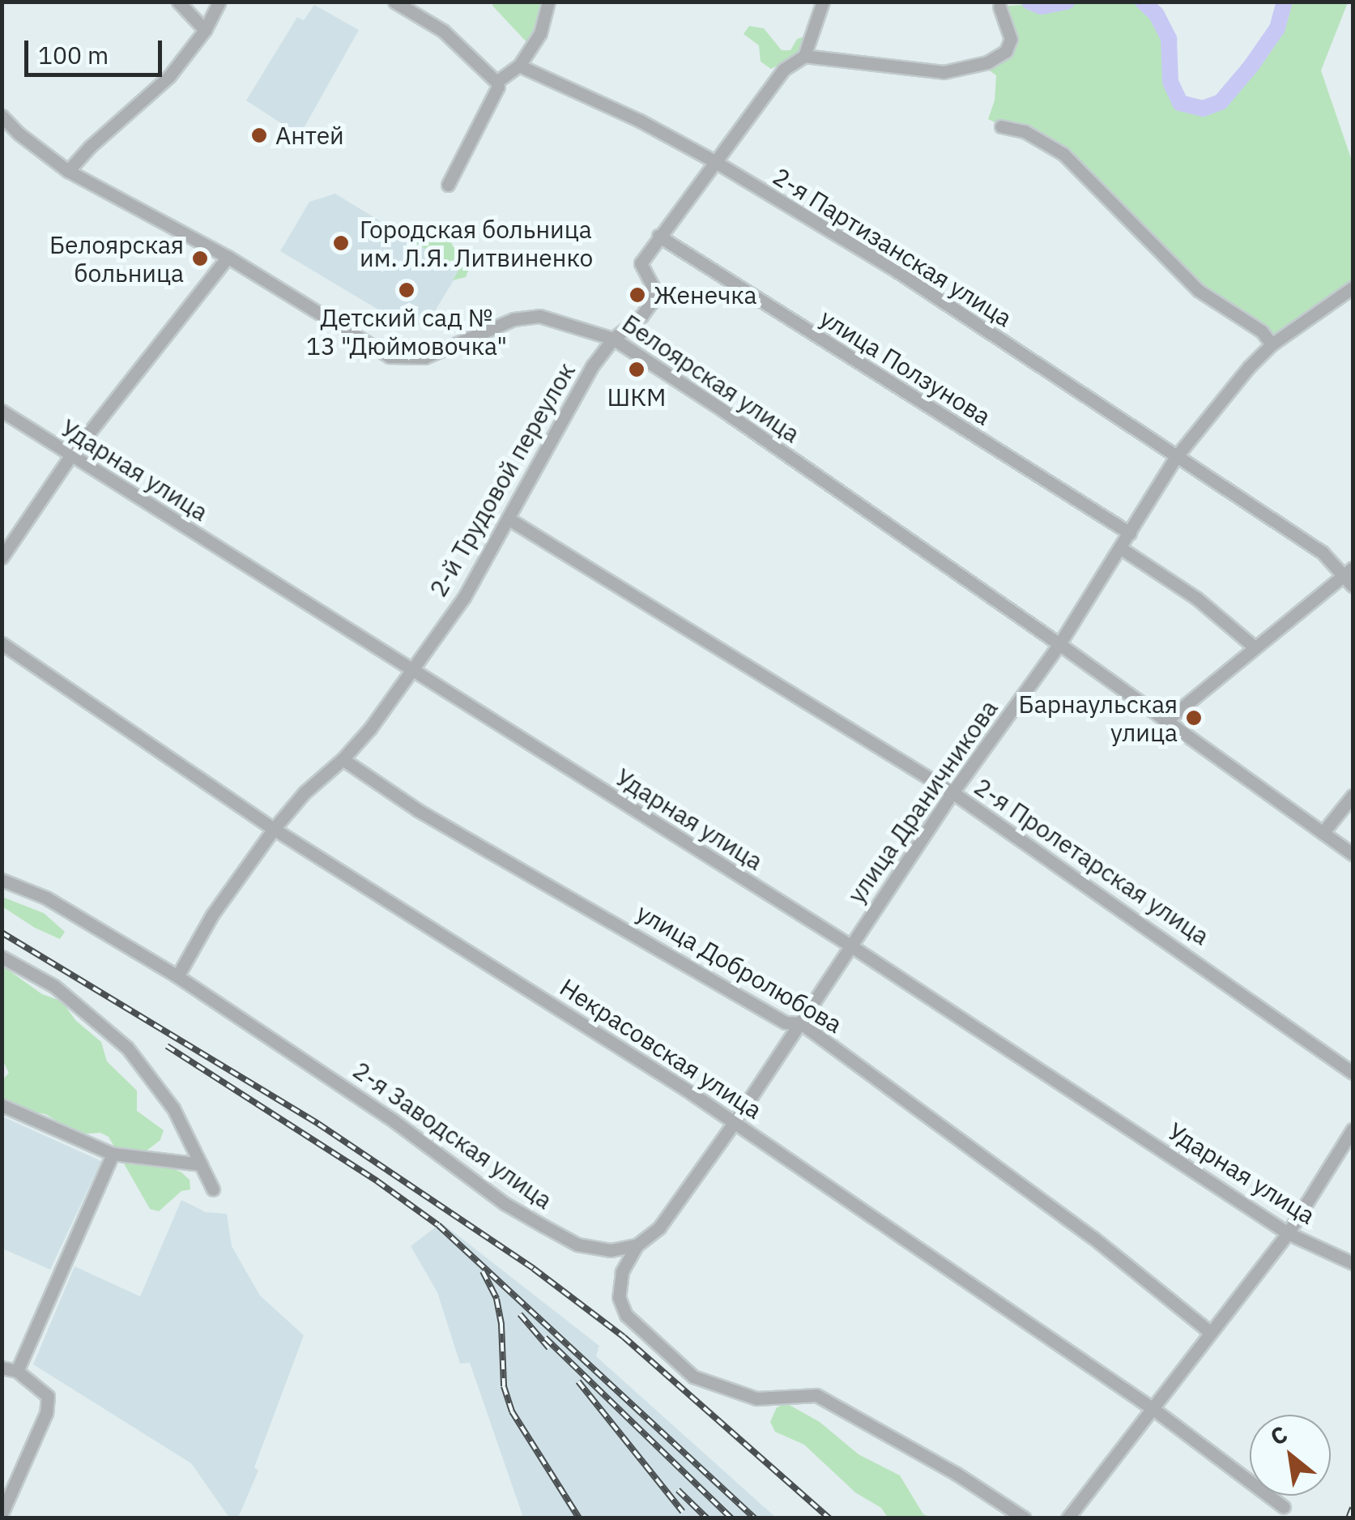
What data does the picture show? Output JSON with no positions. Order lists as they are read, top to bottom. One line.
{"streets":{"street":["2-я Партизанская улица","улица Ползунова","Белоярская улица","Ударная улица","2-й Трудовой переулок","улица Драничникова","2-я Пролетарская улица","улица Добролюбова","Некрасовская улица","2-я Заводская улица"]},"crossings":[["2-я Партизанская улица","2-й Трудовой переулок"],["2-я Партизанская улица","улица Драничникова"],["улица Ползунова","2-й Трудовой переулок"],["улица Ползунова","улица Драничникова"],["Белоярская улица","2-й Трудовой переулок"],["Белоярская улица","улица Драничникова"],["Ударная улица","2-й Трудовой переулок"],["Ударная улица","улица Драничникова"],["2-й Трудовой переулок","2-я Пролетарская улица"],["2-й Трудовой переулок","улица Добролюбова"],["2-й Трудовой переулок","Некрасовская улица"],["2-й Трудовой переулок","2-я Заводская улица"],["улица Драничникова","2-я Пролетарская улица"],["улица Драничникова","улица Добролюбова"],["улица Драничникова","Некрасовская улица"],["улица Драничникова","2-я Заводская улица"]],"places":["Антей","Городская больница им. Л.Я. Литвиненко","Белоярская больница","Детский сад № 13 \"Дюймовочка\"","Женечка","ШКМ","Барнаульская улица"],"scale_bar":"100 m","north":"top left"}
